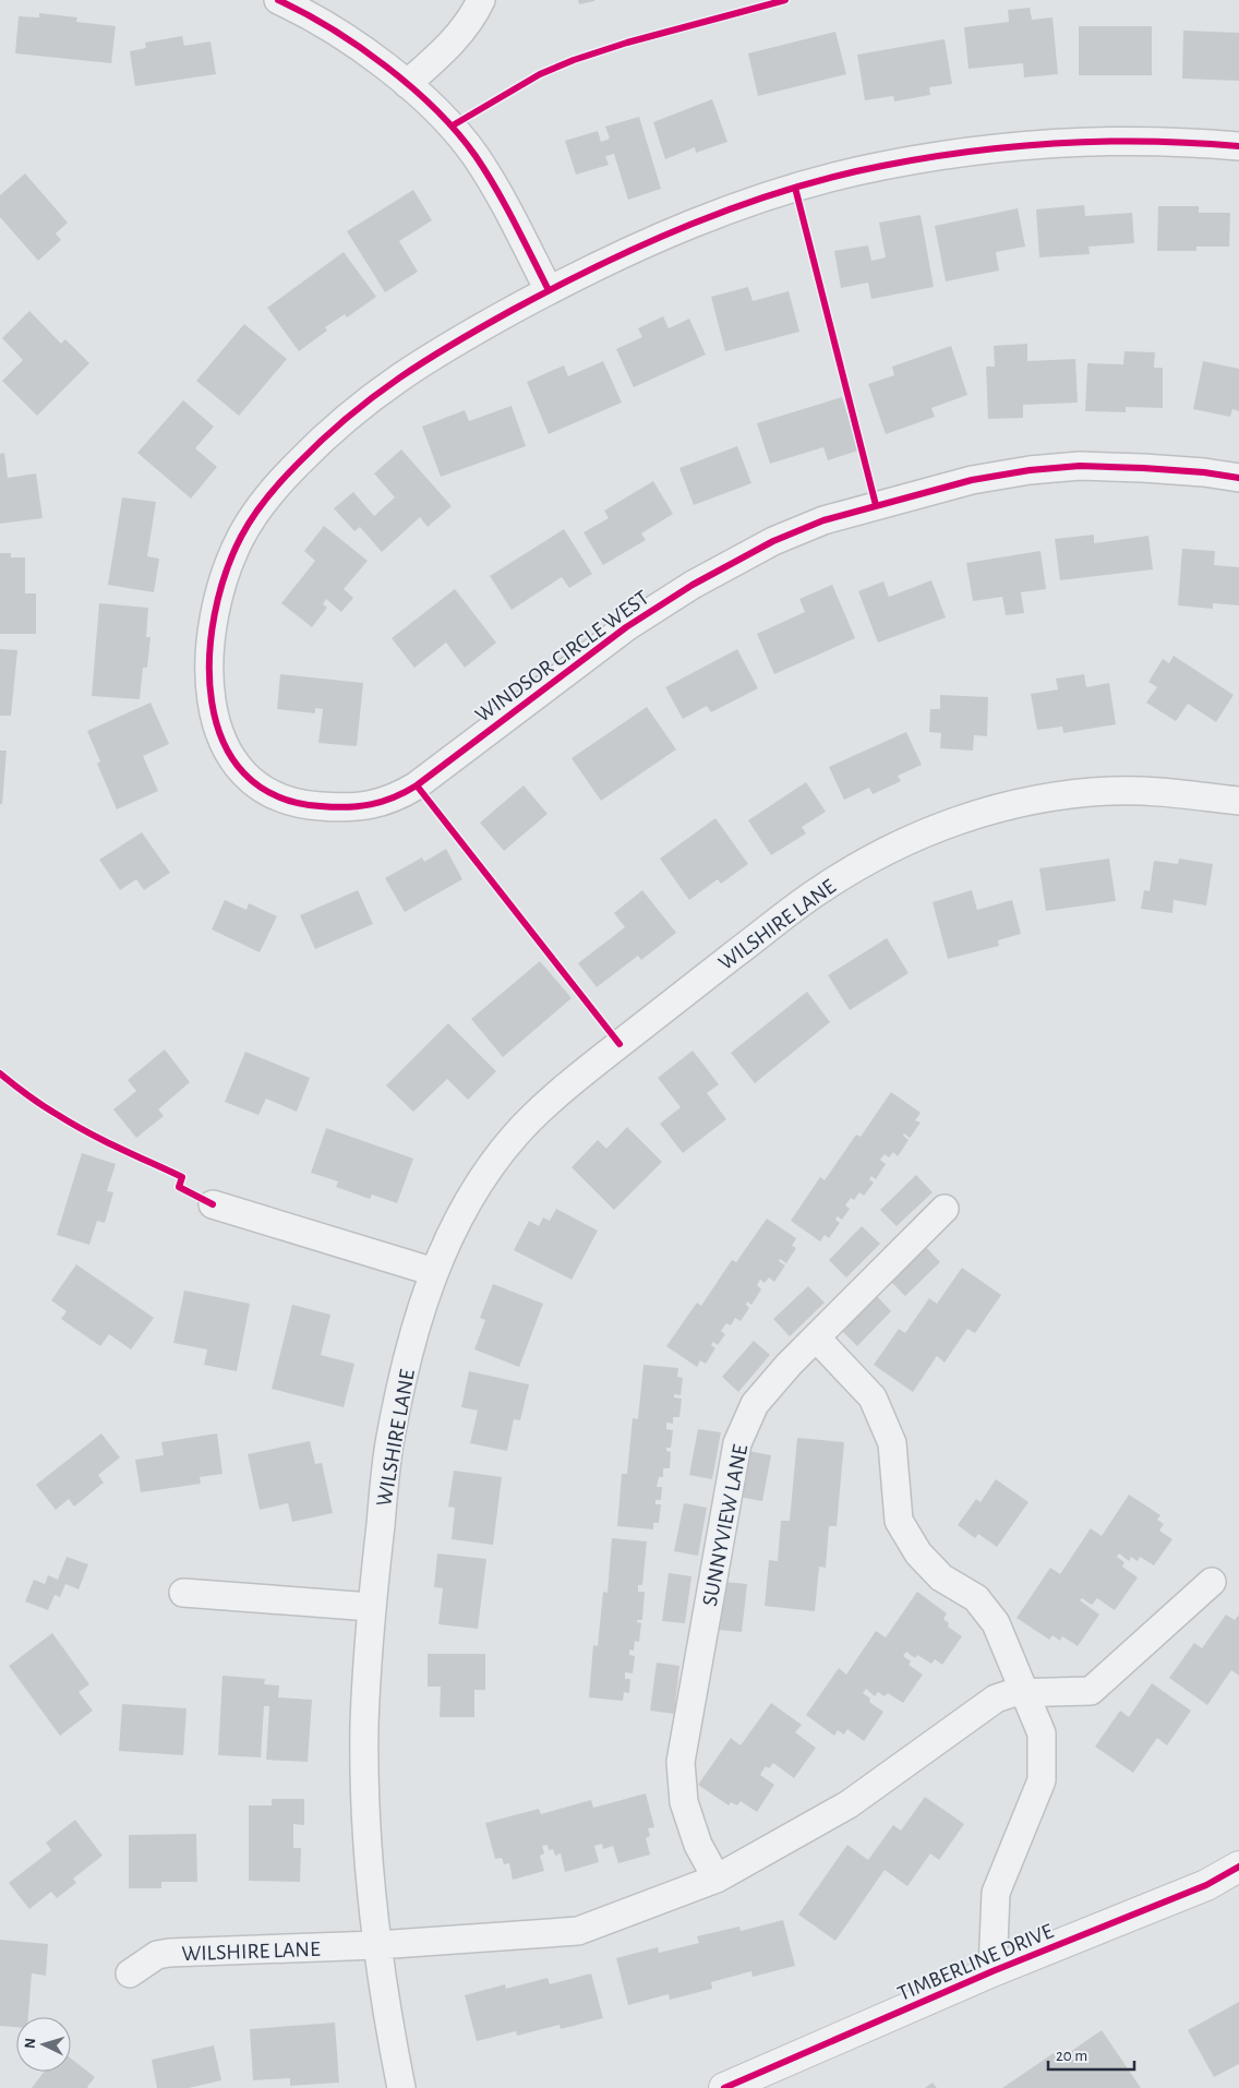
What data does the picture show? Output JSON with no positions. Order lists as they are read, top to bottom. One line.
{"streets":{"street":["WINDSOR CIRCLE WEST","WILSHIRE LANE","SUNNYVIEW LANE","TIMBERLINE DRIVE"]},"scale_bar":"20 m","north":"left"}
